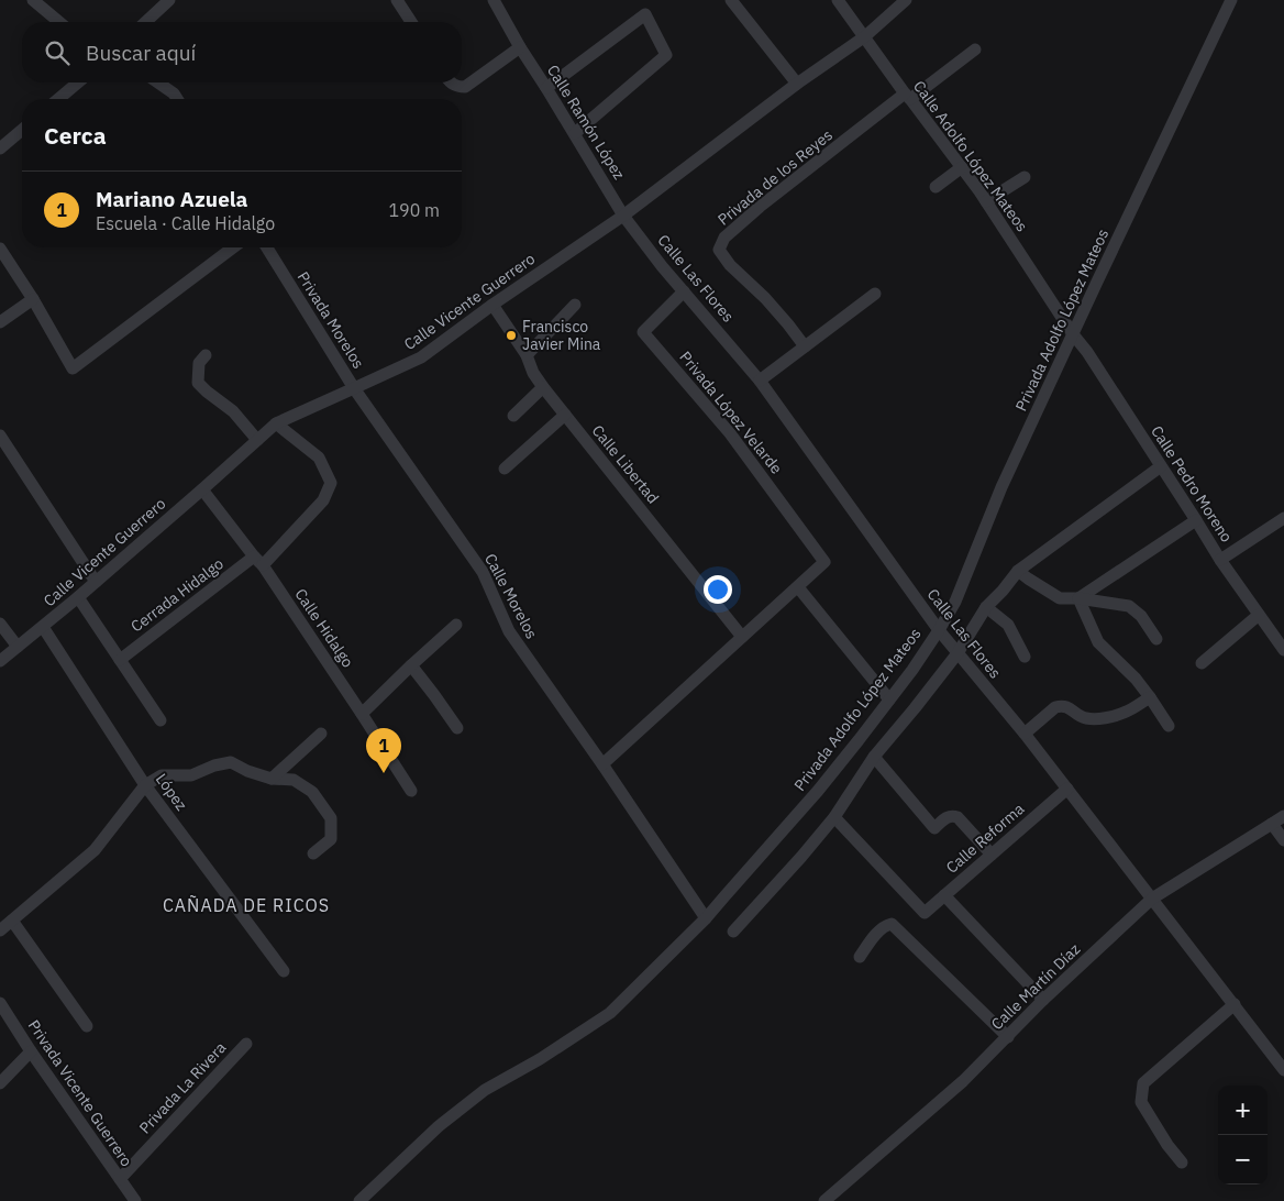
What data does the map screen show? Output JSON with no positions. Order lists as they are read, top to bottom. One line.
{"streets":{"street":["Calle Ramón López","Calle Adolfo López Mateos","Privada de los Reyes","Calle Las Flores","Calle Vicente Guerrero","Privada Morelos","Privada Adolfo López Mateos","Privada López Velarde","Calle Libertad","Calle Pedro Moreno","Cerrada Hidalgo","Calle Morelos","Calle Hidalgo","López","Calle Reforma","Calle Martín Díaz","Privada La Rivera","Privada Vicente Guerrero"]},"crossings":[["Calle Ramón López","Calle Las Flores"],["Calle Ramón López","Calle Vicente Guerrero"],["Calle Adolfo López Mateos","Privada de los Reyes"],["Calle Adolfo López Mateos","Calle Vicente Guerrero"],["Calle Adolfo López Mateos","Privada Adolfo López Mateos"],["Calle Adolfo López Mateos","Calle Pedro Moreno"],["Calle Las Flores","Calle Vicente Guerrero"],["Calle Las Flores","Privada Adolfo López Mateos"],["Calle Las Flores","Privada López Velarde"],["Calle Las Flores","Calle Reforma"],["Calle Las Flores","Calle Martín Díaz"],["Calle Vicente Guerrero","Privada Morelos"],["Calle Vicente Guerrero","Calle Libertad"],["Calle Vicente Guerrero","Cerrada Hidalgo"],["Calle Vicente Guerrero","Calle Morelos"],["Calle Vicente Guerrero","Calle Hidalgo"],["Calle Vicente Guerrero","López"],["Privada Morelos","Calle Morelos"],["Privada Adolfo López Mateos","Calle Pedro Moreno"],["Privada Adolfo López Mateos","Calle Morelos"],["Cerrada Hidalgo","Calle Hidalgo"],["Privada La Rivera","Privada Vicente Guerrero"]],"districts":["CAÑADA DE RICOS"],"places":["Francisco Javier Mina"],"page":{"search":"Buscar aquí","heading":"Cerca","list":[{"mark":"1","name":"Mariano Azuela","note":"Escuela · Calle Hidalgo","value":"190 m"}],"pins":"1","map_buttons":["+","−"]}}
